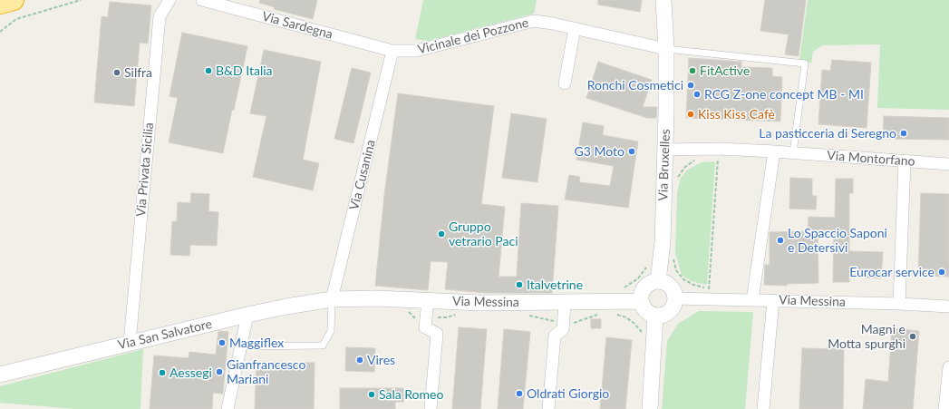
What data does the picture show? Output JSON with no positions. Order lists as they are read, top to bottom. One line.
{"streets":{"street":["Via Sardegna","Vicinale dei Pozzone","Via Montorfano","Via Bruxelles","Via Privata Sicilia","Via Cusanina","Via Messina","Via San Salvatore"]},"crossings":[["Via Sardegna","Vicinale dei Pozzone"],["Via Sardegna","Via Cusanina"],["Vicinale dei Pozzone","Via Bruxelles"],["Vicinale dei Pozzone","Via Cusanina"],["Via Montorfano","Via Bruxelles"],["Via Bruxelles","Via Messina"],["Via Privata Sicilia","Via San Salvatore"],["Via Cusanina","Via Messina"],["Via Cusanina","Via San Salvatore"],["Via Messina","Via San Salvatore"]],"places":["B&D Italia","FitActive","Silfra","Ronchi Cosmetici","RCG Z-one concept MB - MI","Kiss Kiss Cafè","La pasticceria di Seregno","G3 Moto","Gruppo vetrario Paci","Lo Spaccio Saponi e Detersivi","Eurocar service","Italvetrine","Magni e Motta spurghi","Maggiflex","Vires","Gianfrancesco Mariani","Aessegi","Oldrati Giorgio","Sala Romeo"]}
